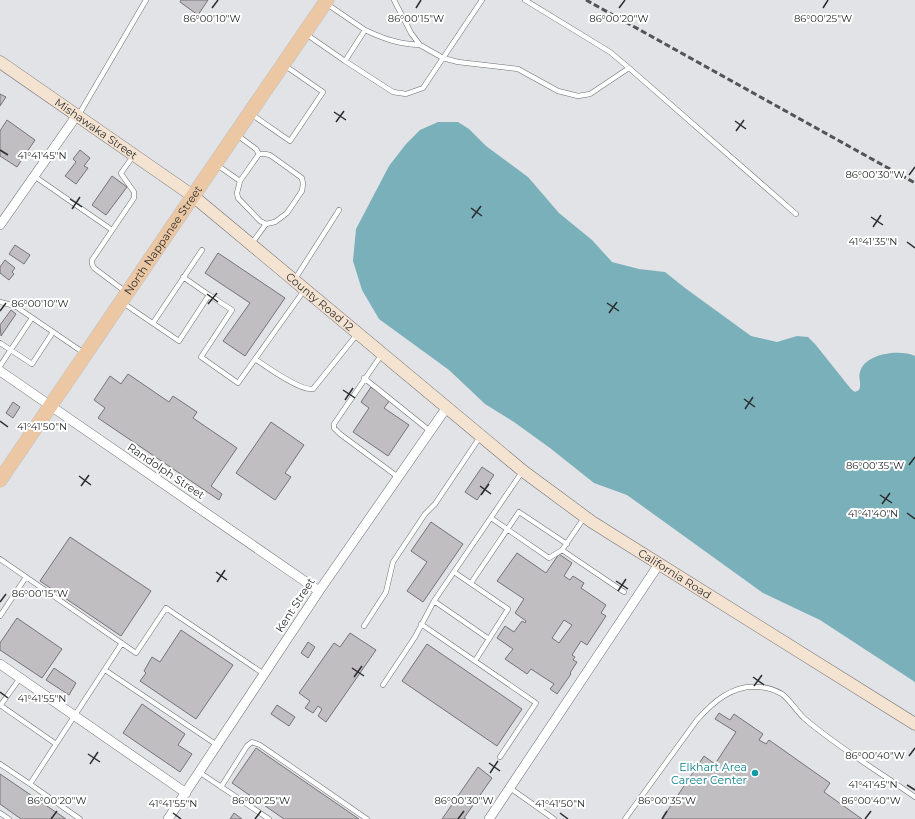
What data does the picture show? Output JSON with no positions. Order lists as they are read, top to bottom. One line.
{"streets":{"main road":["Mishawaka Street","North Nappanee Street","County Road 12","California Road"],"street":["Randolph Street","Kent Street"]},"crossings":[["Mishawaka Street","North Nappanee Street"],["Mishawaka Street","County Road 12"],["North Nappanee Street","County Road 12"],["North Nappanee Street","Randolph Street"],["County Road 12","California Road"],["County Road 12","Kent Street"],["Randolph Street","Kent Street"],["California Road","Kent Street"]],"places":["Elkhart Area Career Center"],"coordinates":["86°00'10\"W","86°00'15\"W","86°00'20\"W","86°00'25\"W","41°41'45\"N","86°00'30\"W","41°41'35\"N","41°41'50\"N","86°00'35\"W","41°41'40\"N","41°41'55\"N","86°00'40\"W"]}
